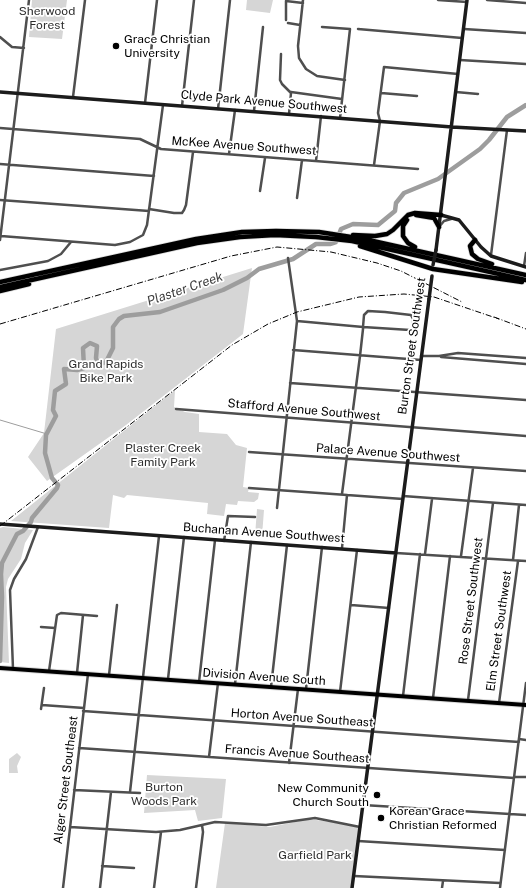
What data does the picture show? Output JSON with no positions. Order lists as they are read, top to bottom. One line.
{"streets":{"main road":["Clyde Park Avenue Southwest","Burton Street Southwest","Buchanan Avenue Southwest","Division Avenue South"],"street":["McKee Avenue Southwest","Stafford Avenue Southwest","Palace Avenue Southwest","Rose Street Southwest","Elm Street Southwest","Horton Avenue Southeast","Francis Avenue Southeast","Alger Street Southeast"]},"crossings":[["Clyde Park Avenue Southwest","Burton Street Southwest"],["Burton Street Southwest","Stafford Avenue Southwest"],["Burton Street Southwest","Palace Avenue Southwest"],["Burton Street Southwest","Buchanan Avenue Southwest"],["Burton Street Southwest","Division Avenue South"],["Burton Street Southwest","Horton Avenue Southeast"],["Burton Street Southwest","Francis Avenue Southeast"],["Buchanan Avenue Southwest","Rose Street Southwest"],["Buchanan Avenue Southwest","Elm Street Southwest"],["Rose Street Southwest","Division Avenue South"],["Elm Street Southwest","Division Avenue South"],["Division Avenue South","Alger Street Southeast"],["Horton Avenue Southeast","Alger Street Southeast"],["Francis Avenue Southeast","Alger Street Southeast"]],"water":["Plaster Creek"],"parks":["Sherwood Forest","Grand Rapids Bike Park","Plaster Creek Family Park","Burton Woods Park","Garfield Park"],"places":["Grace Christian University","New Community Church South","Korean Grace Christian Reformed"]}
